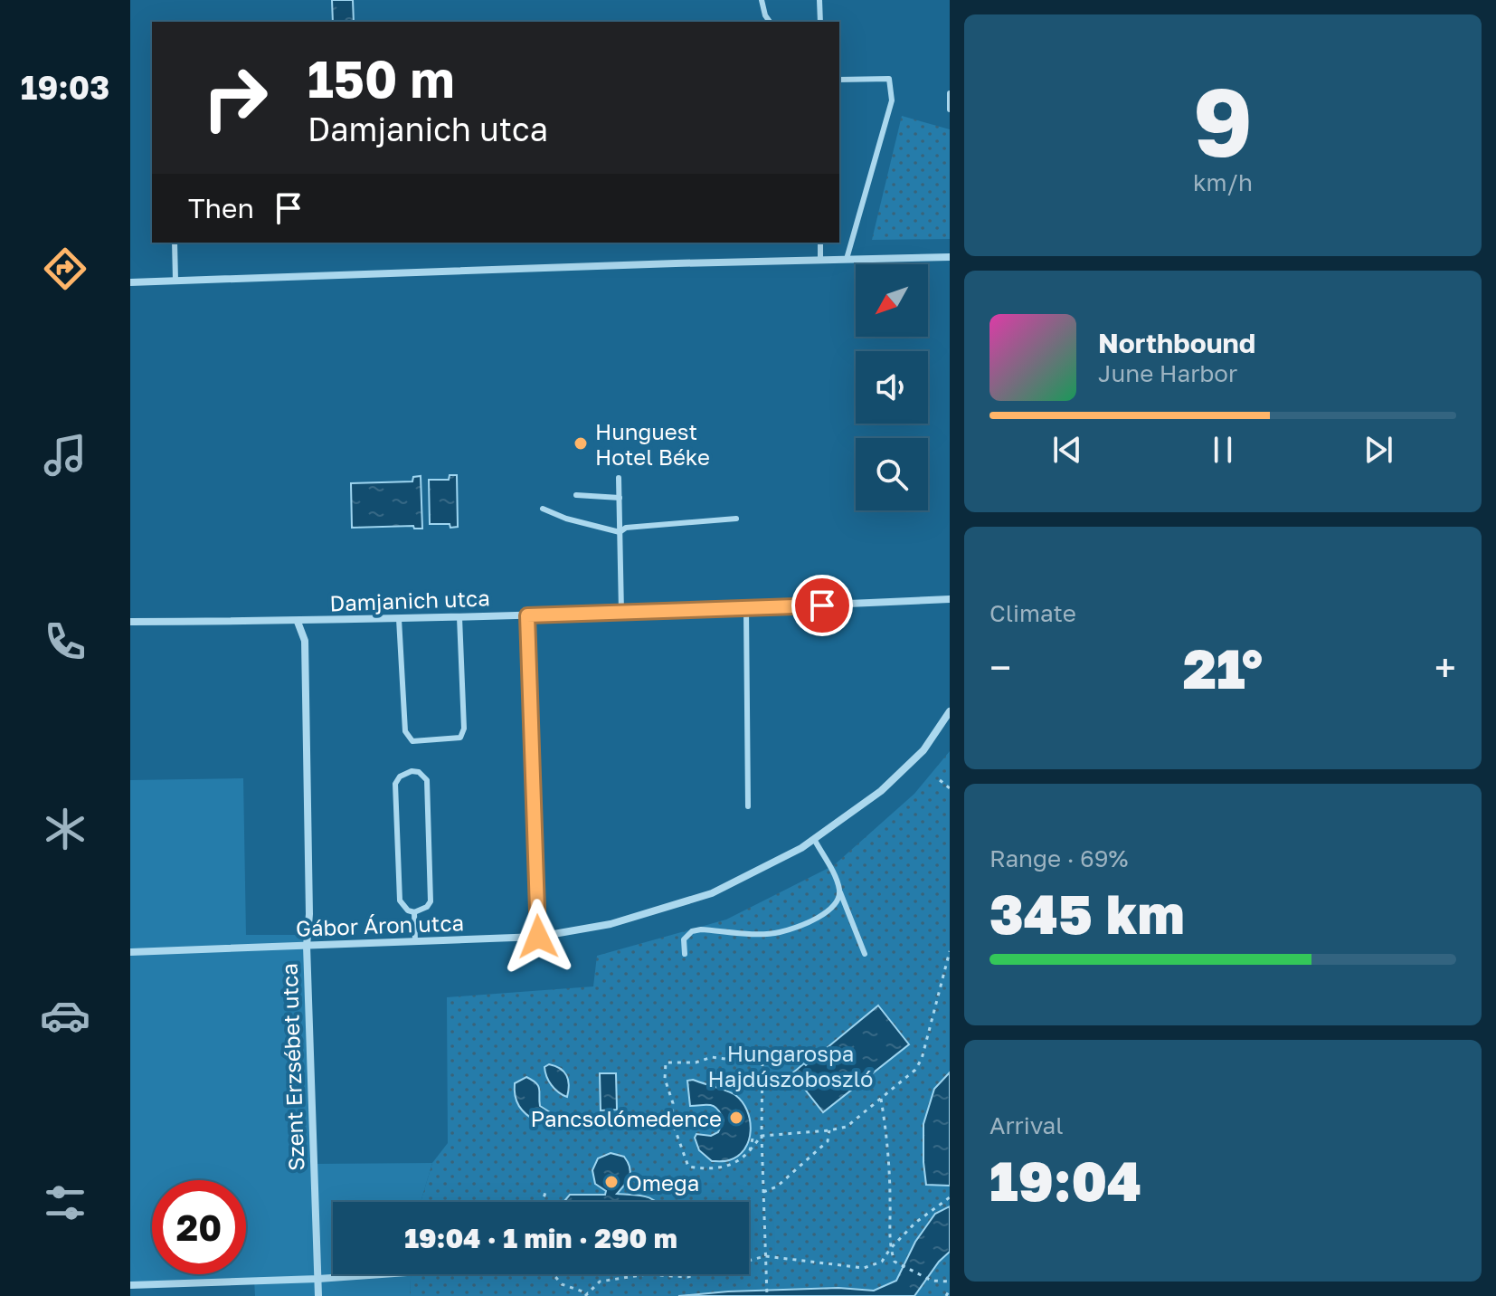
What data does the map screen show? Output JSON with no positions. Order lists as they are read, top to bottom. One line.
{"streets":{"street":["Damjanich utca","Gábor Áron utca","Szent Erzsébet utca"]},"crossings":[["Damjanich utca","Szent Erzsébet utca"],["Gábor Áron utca","Szent Erzsébet utca"]],"parks":["Hungarospa Hajdúszoboszló"],"places":["Hunguest Hotel Béke","Pancsolómedence","Omega"],"north":"bottom left","page":{"tabs":"19:03","tile":[["9","km/h"],"Climate",["Range · 69%","345 km"],["Arrival","19:04"]],"turn":["150 m","Damjanich utca"],"then":"Then","song":["Northbound","June Harbor"],"heat":["−","21°","+"],"limit":"20","trip":"19:04 · 1 min · 290 m"}}
